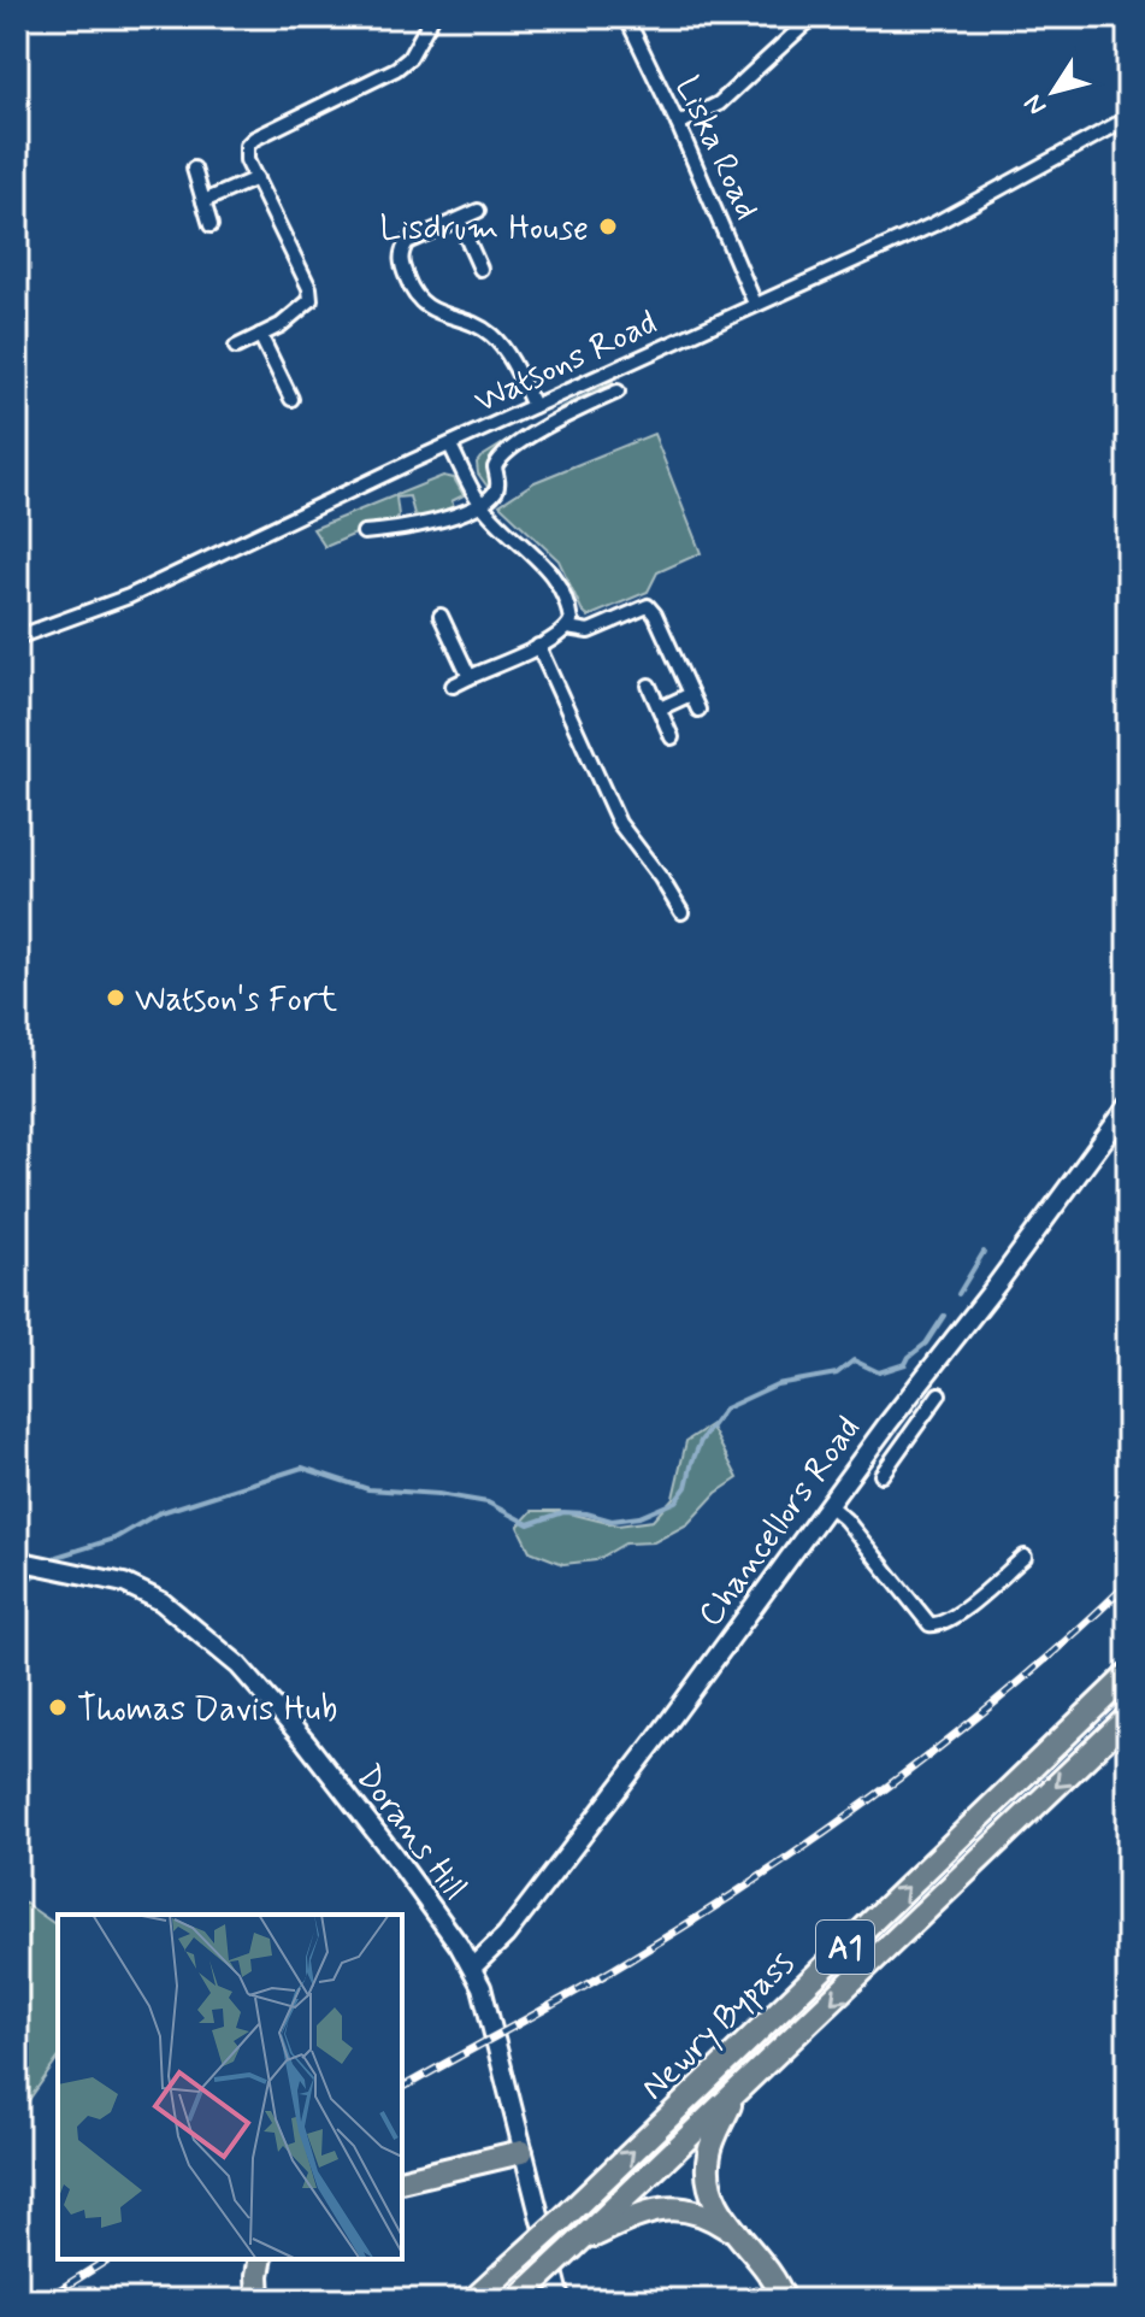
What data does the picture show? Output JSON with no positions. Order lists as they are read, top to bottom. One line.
{"streets":{"highway":["A1","Newry Bypass"],"street":["Liska Road","Watsons Road","Chancellors Road","Dorans Hill"]},"crossings":[["Liska Road","Watsons Road"],["Chancellors Road","Dorans Hill"]],"places":["Lisdrum House","Watson's Fort","Thomas Davis Hub"],"north":"bottom left"}
